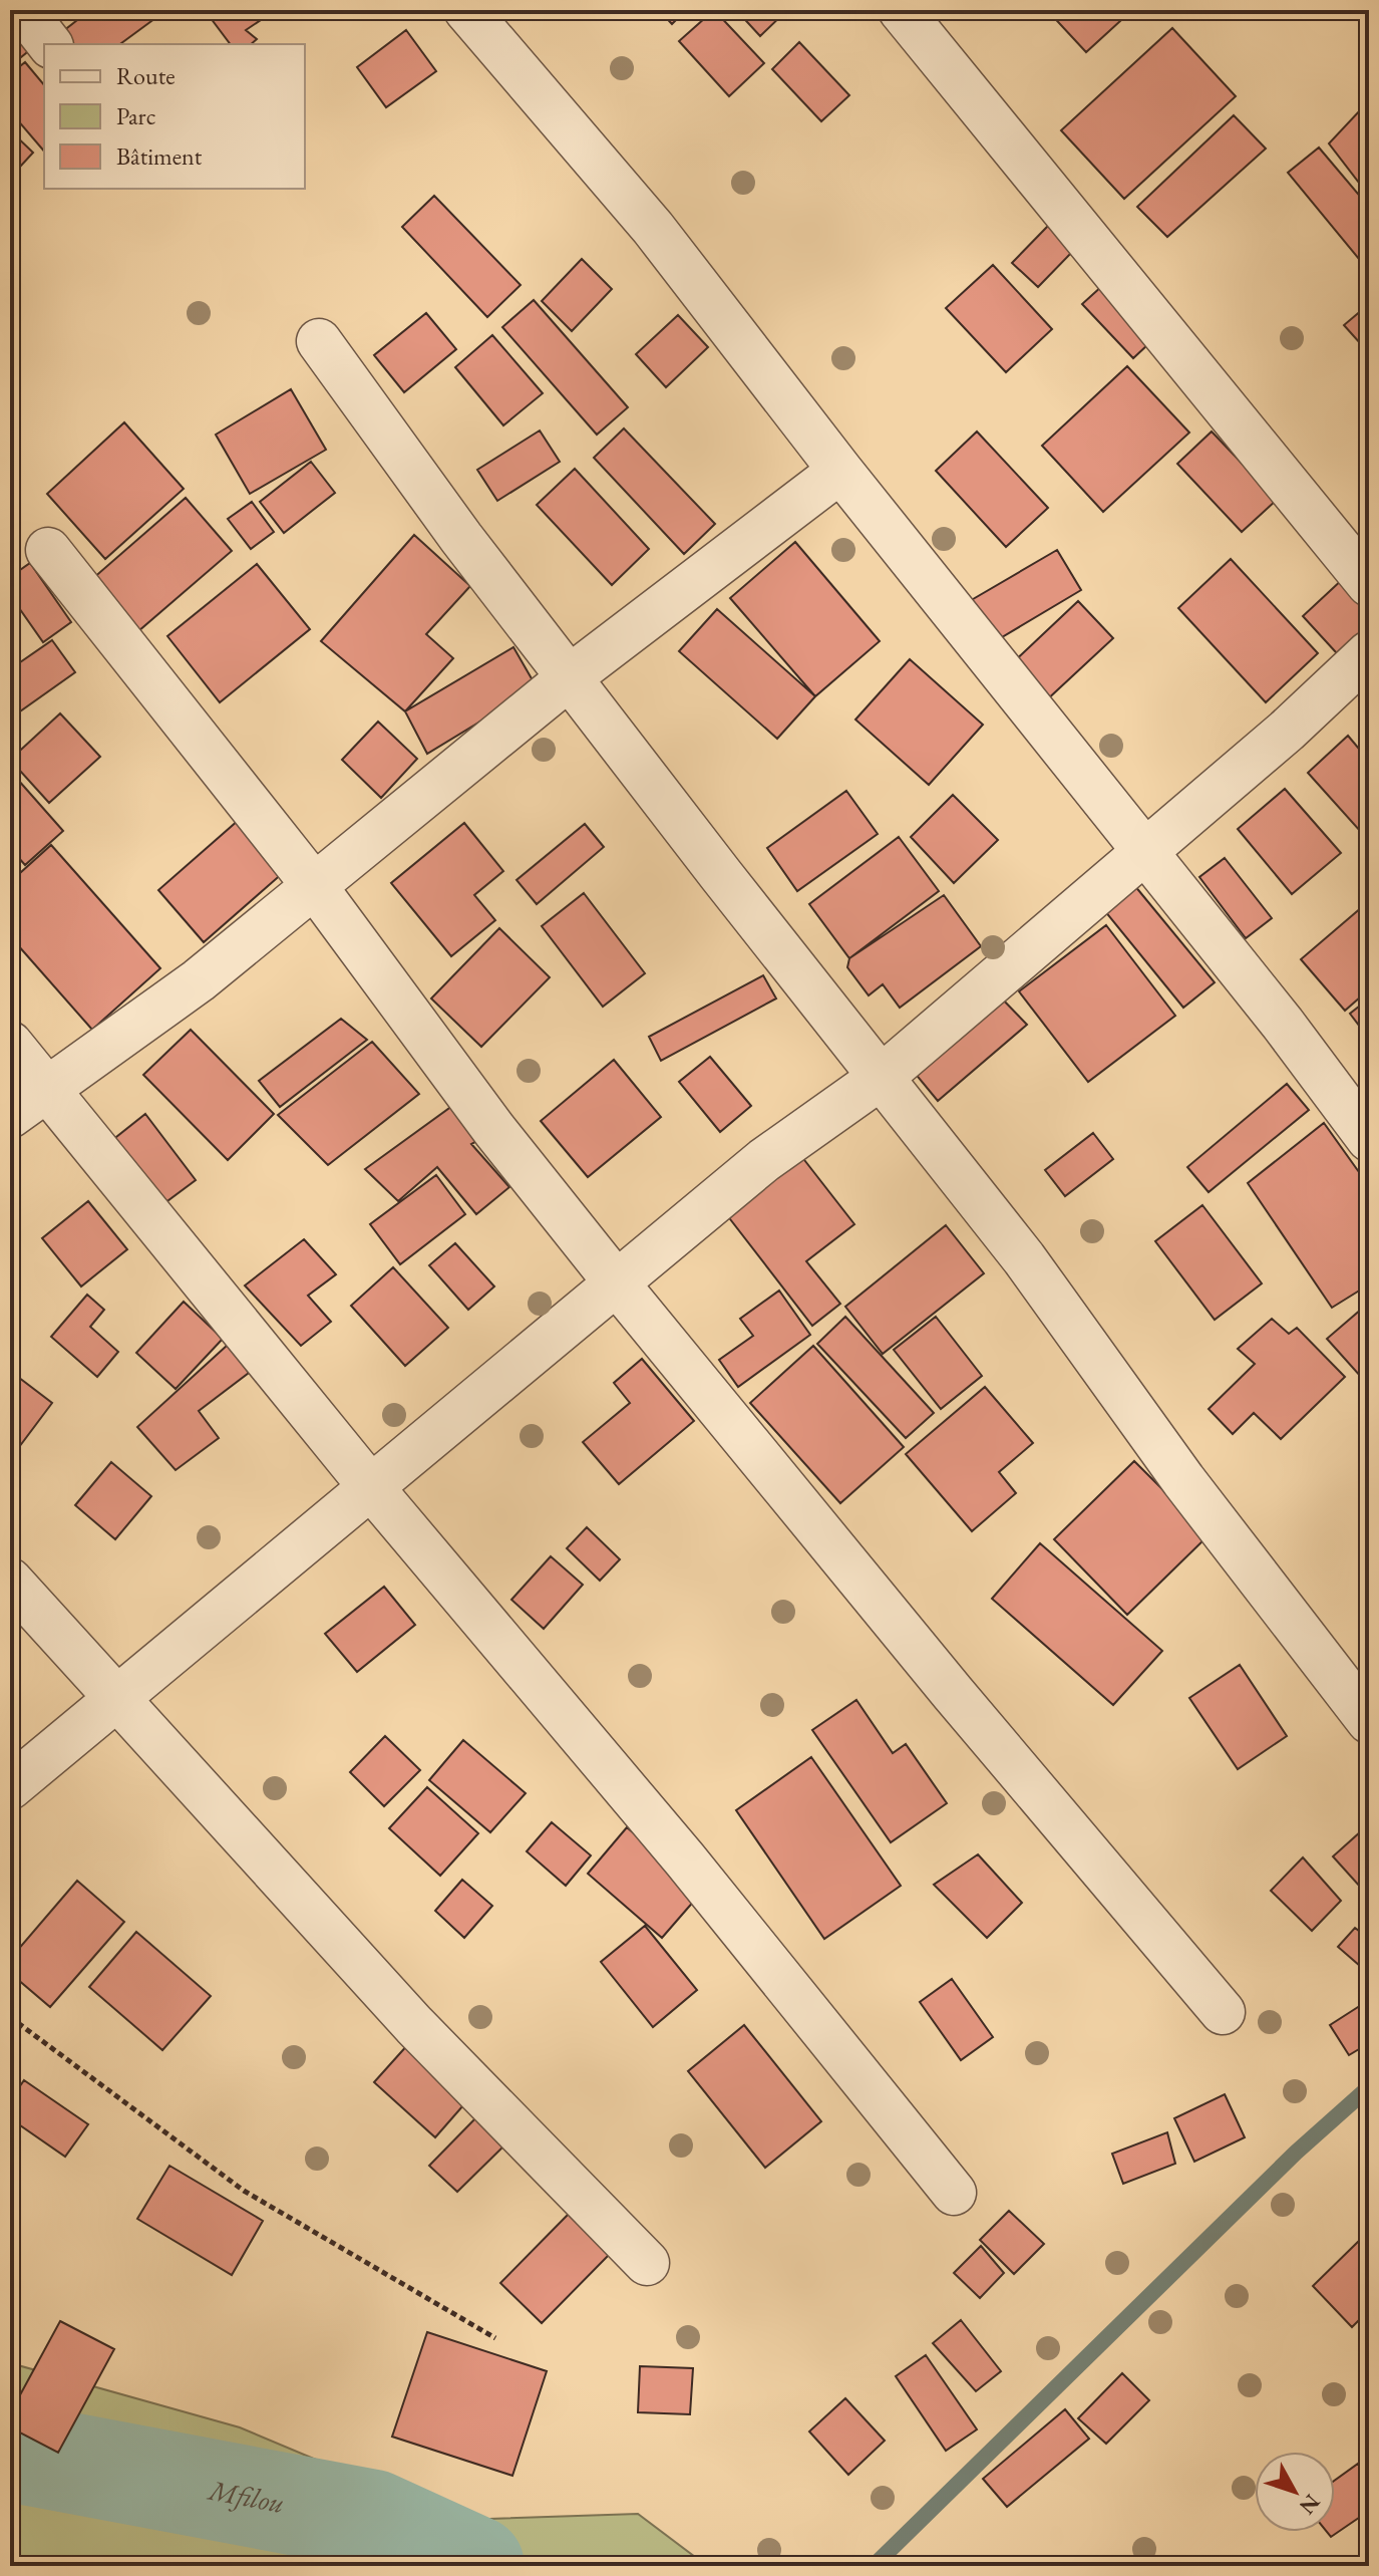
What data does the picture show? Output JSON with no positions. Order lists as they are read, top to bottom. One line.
{"water":["Mfilou"],"legend":["Route","Parc","Bâtiment"],"north":"bottom right"}
